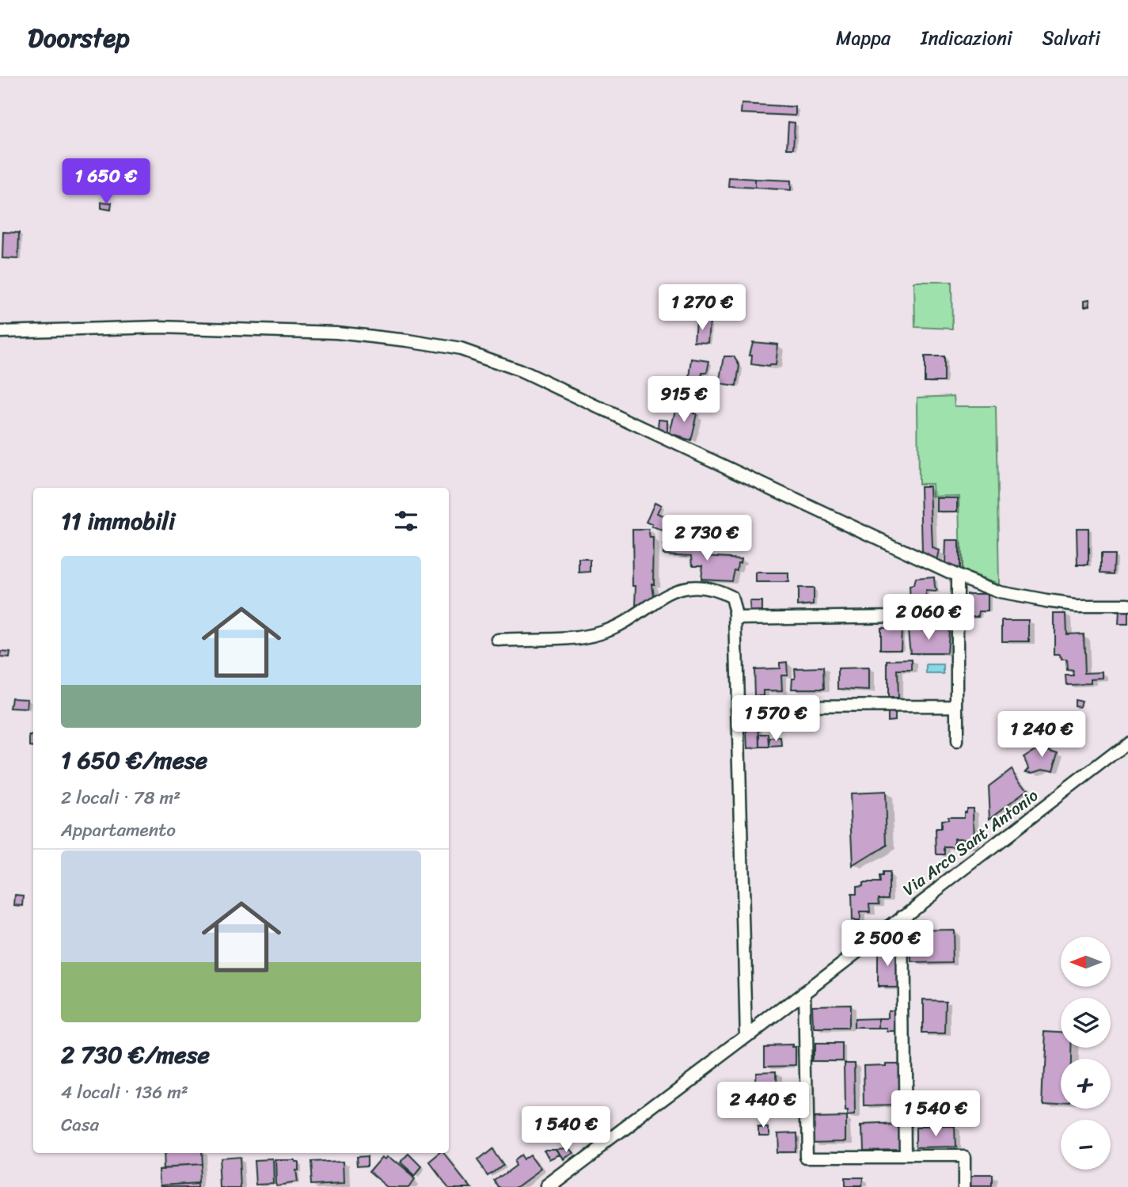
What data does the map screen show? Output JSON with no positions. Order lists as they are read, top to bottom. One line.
{"streets":{"street":["Via Arco Sant'Antonio"]},"north":"left","page":{"header":"Doorstep","nav":["Mappa","Indicazioni","Salvati"],"price":["1 650 €","1 270 €","915 €","2 730 €","2 060 €","1 570 €","1 240 €","2 500 €","2 440 €","1 540 €","1 540 €"],"heading":"11 immobili","list":[{"name":"1 650 €/mese","note":"2 locali · 78 m² · Appartamento"},{"name":"2 730 €/mese","note":"4 locali · 136 m² · Casa"}],"map_buttons":["+","−"]}}
